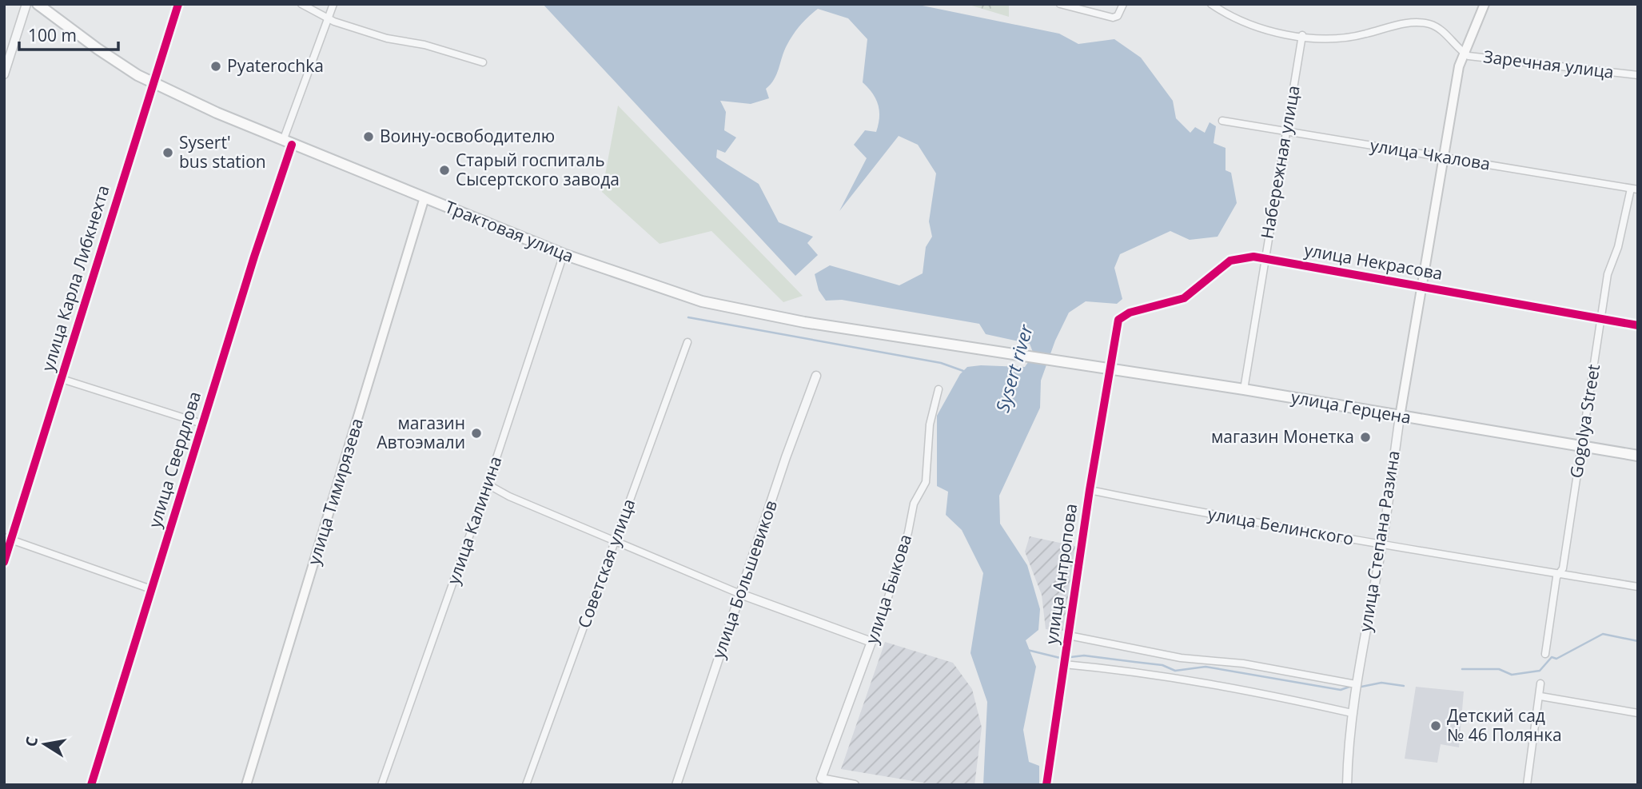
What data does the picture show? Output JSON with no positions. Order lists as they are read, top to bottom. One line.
{"streets":{"main road":["Трактовая улица","улица Герцена","улица Тимирязева","улица Степана Разина"],"street":["Заречная улица","улица Чкалова","Набережная улица","улица Некрасова","улица Карла Либкнехта","Gogolya Street","улица Свердлова","улица Калинина","улица Белинского","Советская улица","улица Антропова","улица Большевиков","улица Быкова"]},"crossings":[["Заречная улица","Набережная улица"],["Заречная улица","улица Степана Разина"],["улица Чкалова","Набережная улица"],["улица Чкалова","Gogolya Street"],["улица Чкалова","улица Степана Разина"],["Набережная улица","улица Некрасова"],["Набережная улица","улица Герцена"],["Трактовая улица","улица Карла Либкнехта"],["Трактовая улица","улица Герцена"],["Трактовая улица","улица Свердлова"],["Трактовая улица","улица Тимирязева"],["Трактовая улица","улица Калинина"],["улица Некрасова","Gogolya Street"],["улица Некрасова","улица Степана Разина"],["улица Некрасова","улица Антропова"],["улица Герцена","Gogolya Street"],["улица Герцена","улица Степана Разина"],["улица Герцена","улица Антропова"],["Gogolya Street","улица Белинского"],["улица Белинского","улица Степана Разина"],["улица Белинского","улица Антропова"]],"water":["Sysert river"],"places":["Pyaterochka","Воину-освободителю","Sysert' bus station","Старый госпиталь Сысертского завода","магазин Автоэмали","магазин Монетка","Детский сад № 46 Полянка"],"scale_bar":"100 m","north":"left"}
